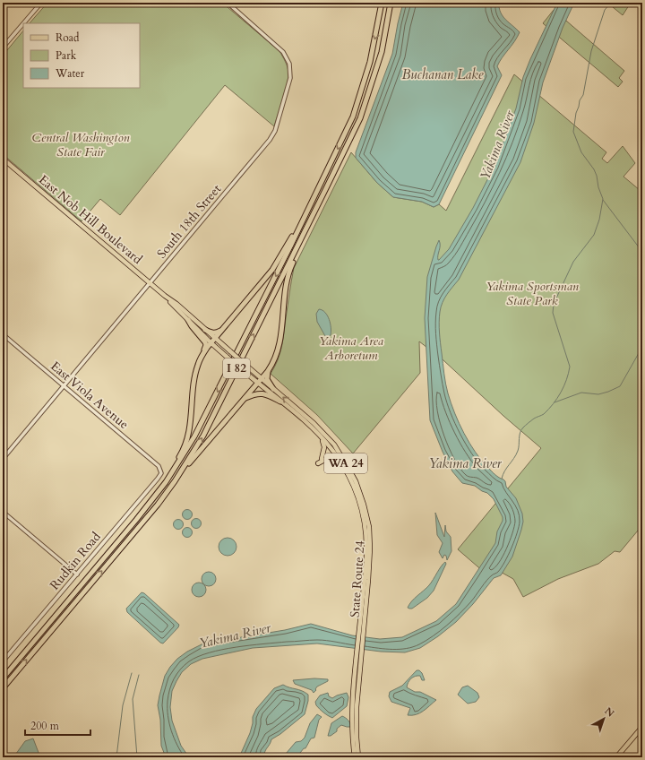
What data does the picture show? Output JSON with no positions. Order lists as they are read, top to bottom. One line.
{"streets":{"highway":["I 82","WA 24"],"main road":["East Nob Hill Boulevard","State Route 24"],"street":["South 18th Street","East Viola Avenue","Rudkin Road"]},"crossings":[["East Nob Hill Boulevard","South 18th Street"],["East Nob Hill Boulevard","State Route 24"],["South 18th Street","East Viola Avenue"],["East Viola Avenue","Rudkin Road"],["WA 24","State Route 24"]],"water":["Buchanan Lake","Yakima River"],"parks":["Central Washington State Fair","Yakima Sportsman State Park","Yakima Area Arboretum"],"legend":["Road","Park","Water"],"scale_bar":"200 m","north":"top right"}
